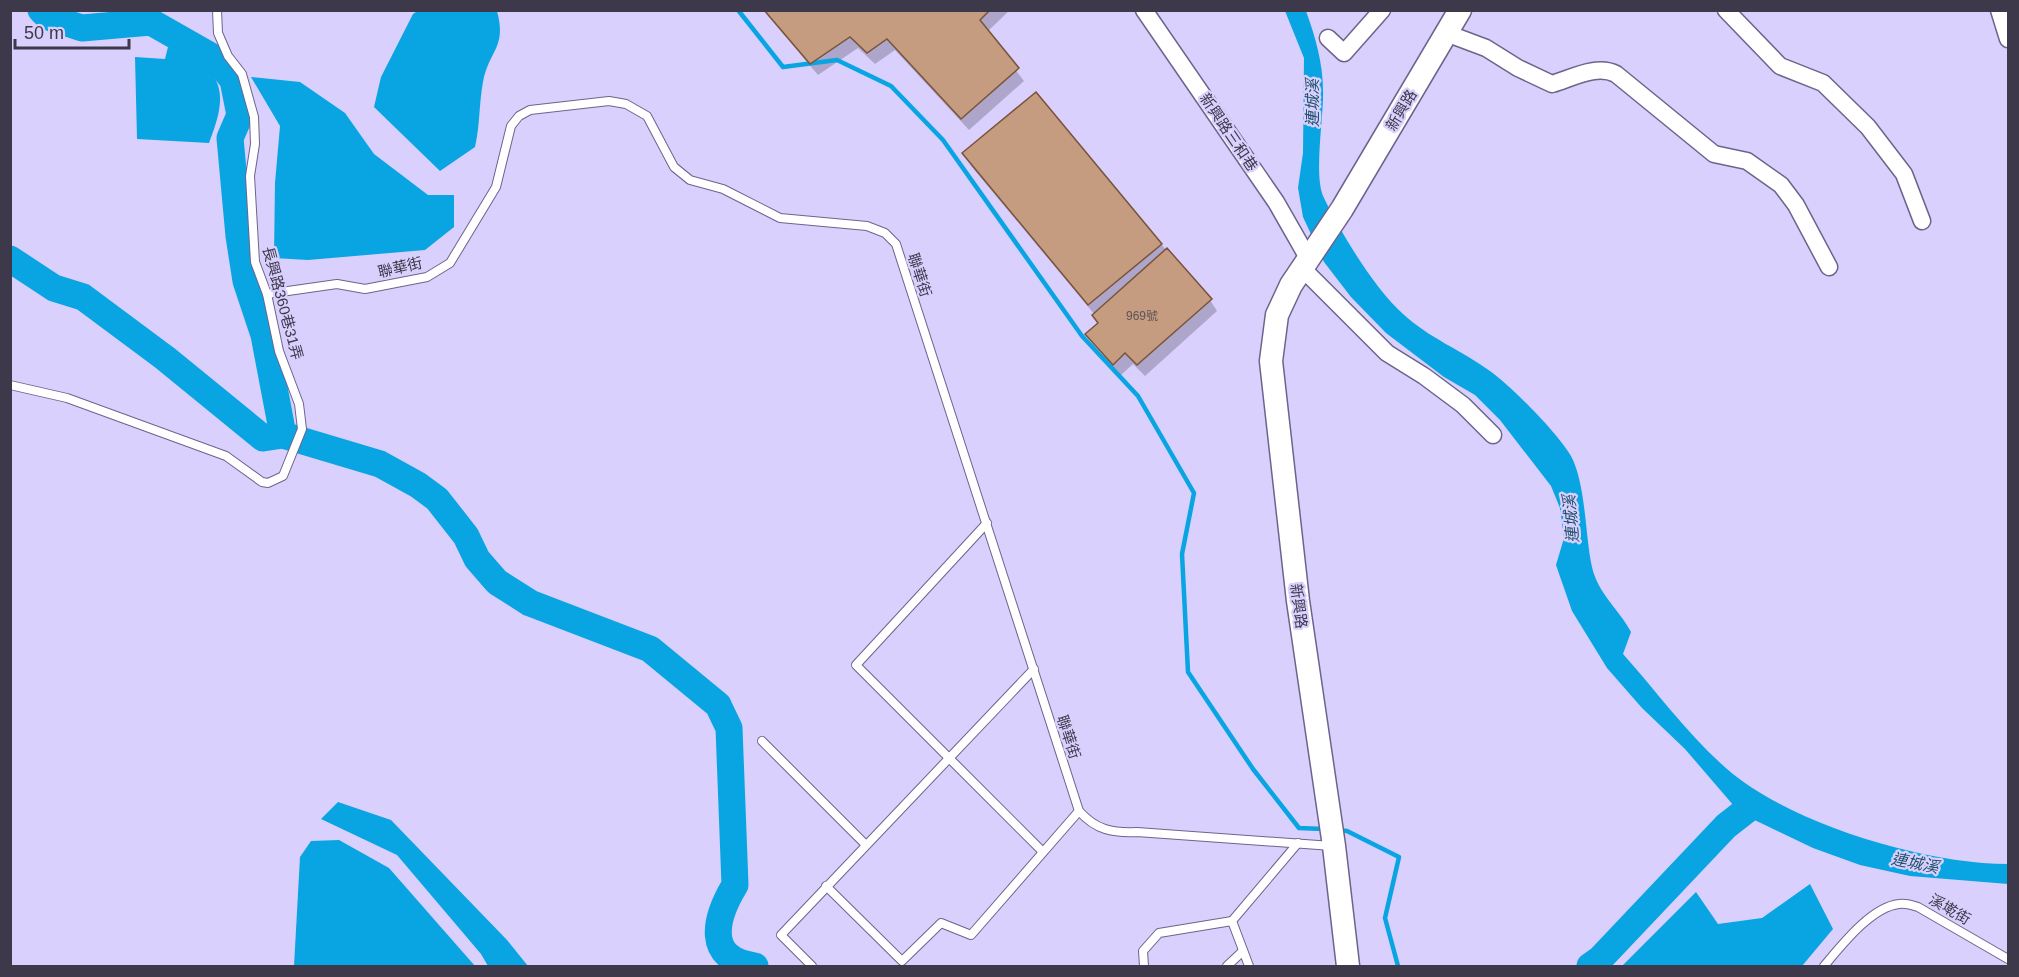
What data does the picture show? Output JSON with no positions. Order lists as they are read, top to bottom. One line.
{"streets":{"street":["新興路","新興路三和巷"],"lane":["聯華街","長興路360巷31弄","溪墘街"]},"crossings":[["新興路","新興路三和巷"],["聯華街","長興路360巷31弄"]],"water":["連城溪"],"house_numbers":["969號"],"scale_bar":"50 m"}
